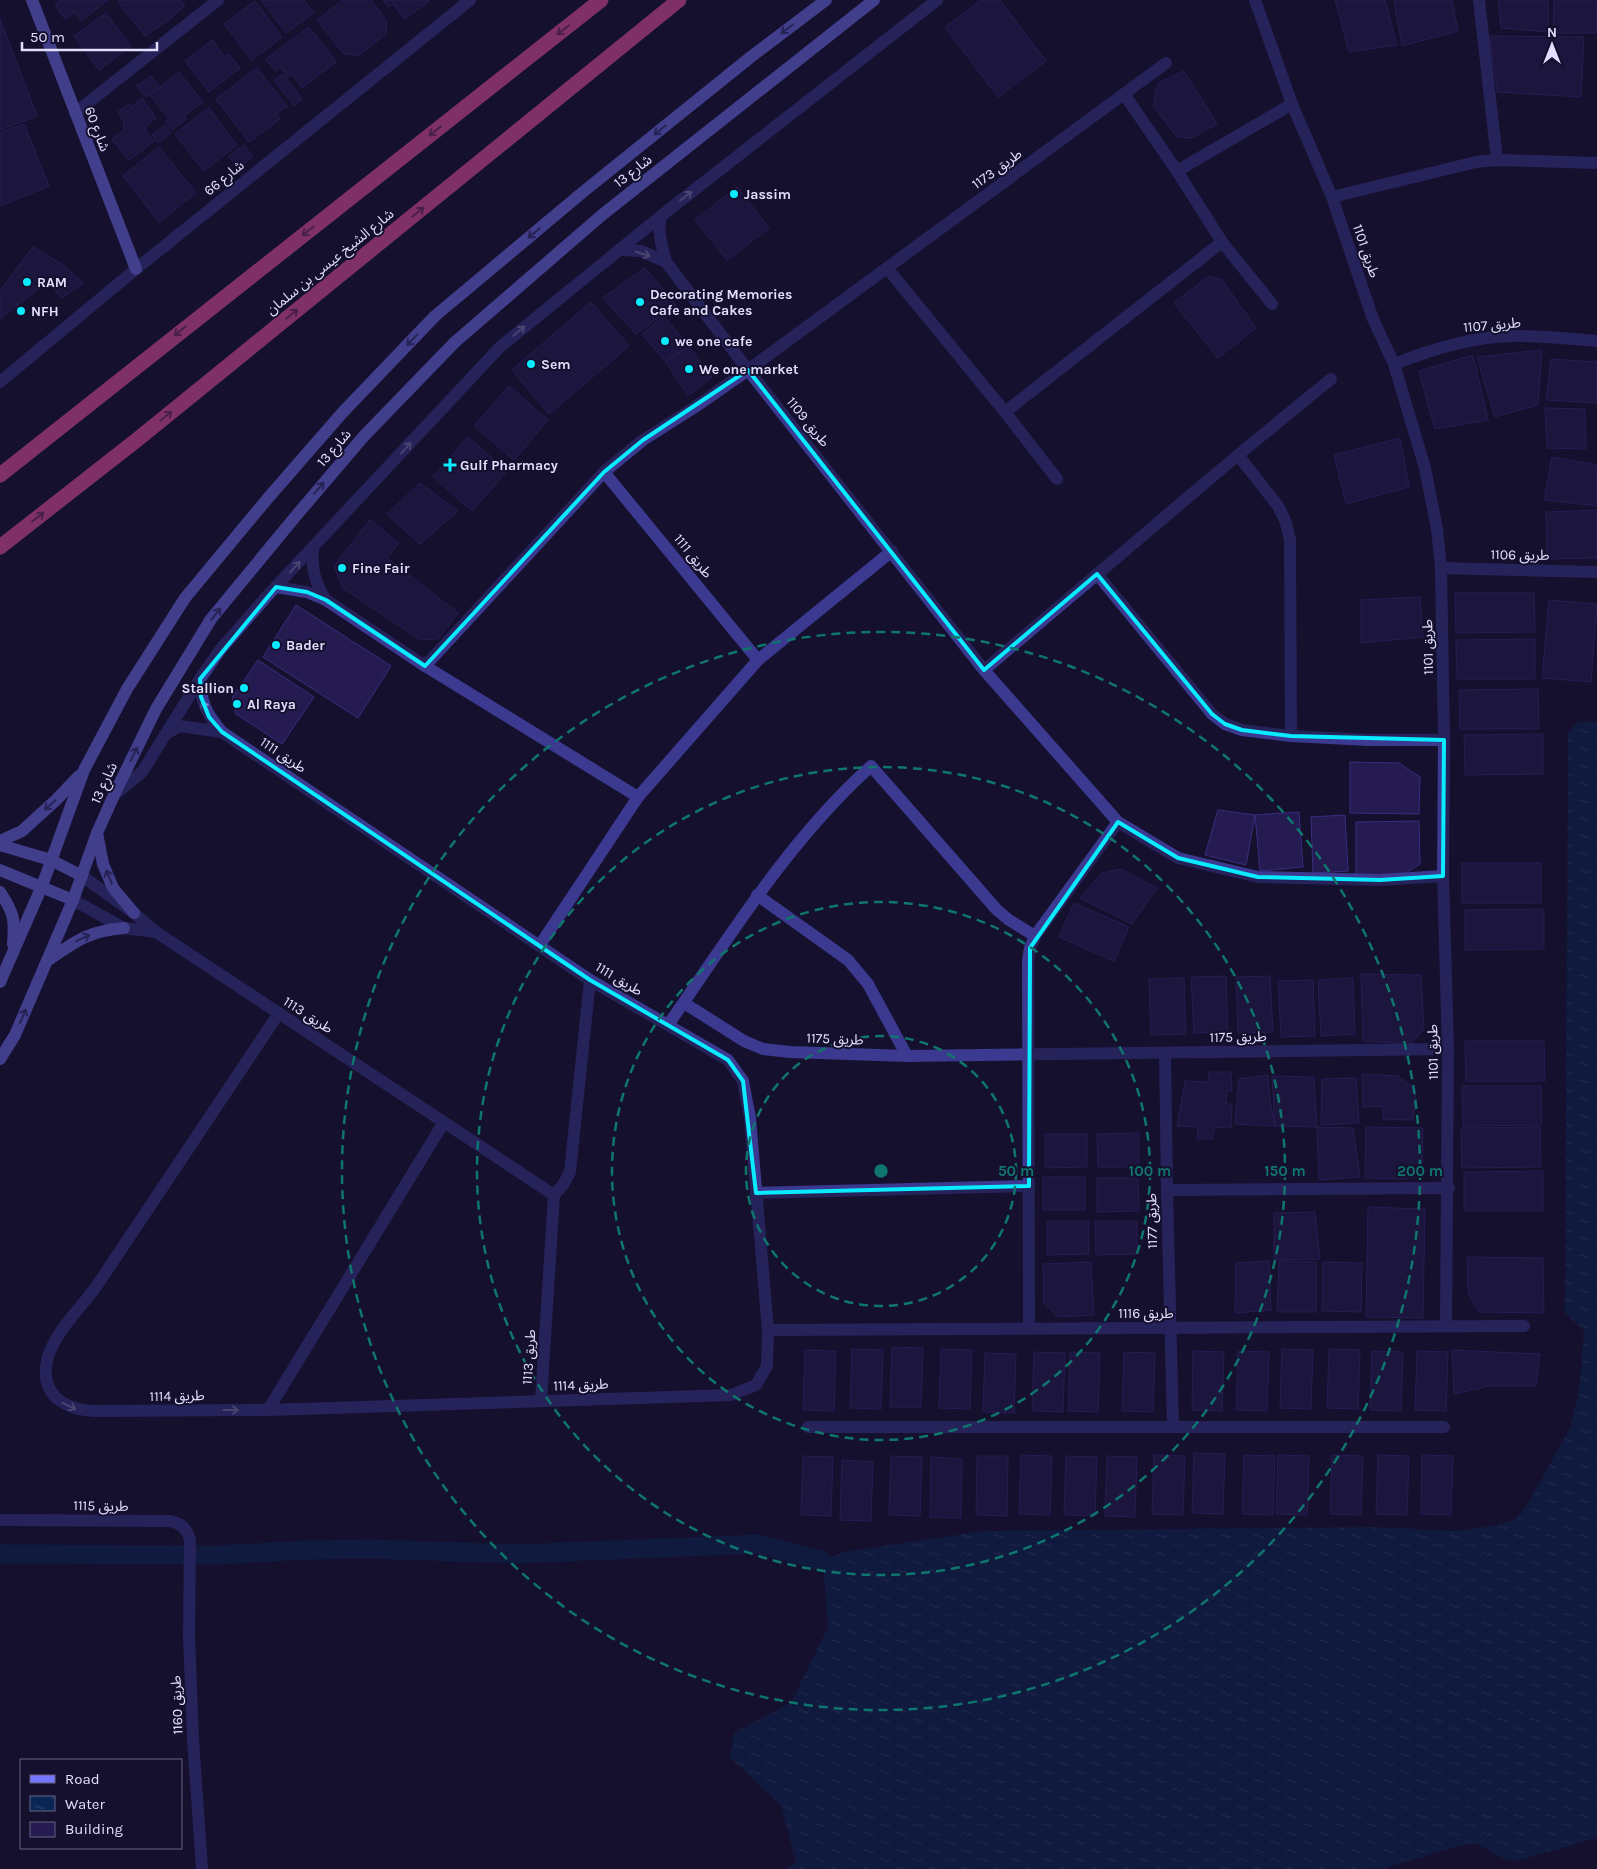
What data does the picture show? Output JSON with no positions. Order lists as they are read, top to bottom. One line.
{"streets":{"highway":["شارع الشيخ عيسى بن سلمان"],"street":["شارع 60","طريق 1173","شارع 13","شارع 66","طريق 1101","طريق 1107","طريق 1109","طريق 1106","طريق 1111","طريق 1113","طريق 1175","طريق 1177","طريق 1116","طريق 1114","طريق 1115","طريق 1160"]},"crossings":[["شارع 60","شارع 66"],["طريق 1173","طريق 1109"],["طريق 1173","طريق 1111"],["شارع 13","طريق 1113"],["طريق 1101","طريق 1107"],["طريق 1101","طريق 1109"],["طريق 1101","طريق 1106"],["طريق 1101","طريق 1175"],["طريق 1101","طريق 1116"],["طريق 1111","طريق 1116"],["طريق 1111","طريق 1114"],["طريق 1113","طريق 1114"],["طريق 1175","طريق 1177"],["طريق 1177","طريق 1116"],["طريق 1115","طريق 1160"]],"places":{"other":["Jassim","RAM","Decorating Memories Cafe and Cakes","NFH","we one cafe","Sem","We one market","Fine Fair","Bader","Stallion","Al Raya"],"health":["Gulf Pharmacy"]},"legend":["Road","Water","Building"],"scale_bar":"50 m","north":"top","rings":["50 m","100 m","150 m","200 m"]}
